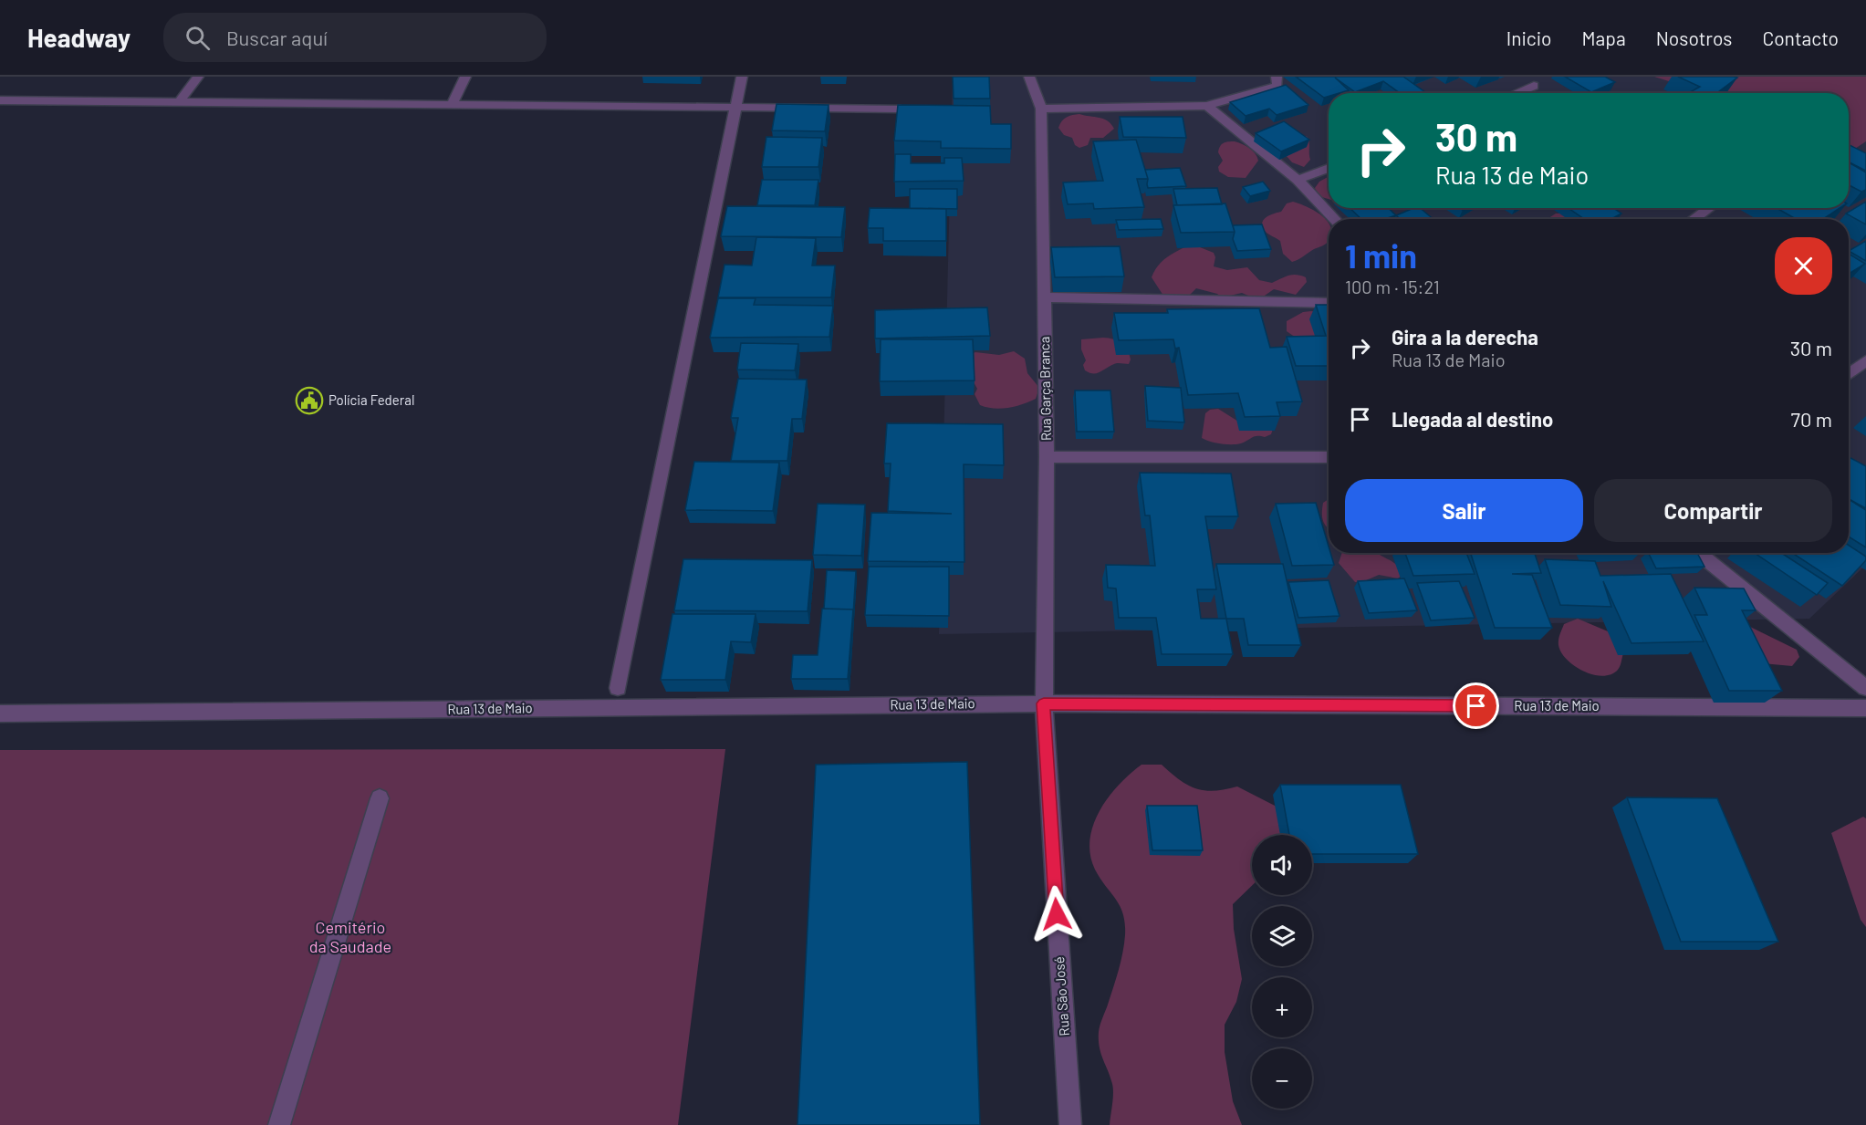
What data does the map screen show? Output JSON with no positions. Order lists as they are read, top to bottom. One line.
{"streets":{"street":["Rua Garça Branca","Rua 13 de Maio","Rua São José"]},"crossings":[["Rua Garça Branca","Rua 13 de Maio"],["Rua Garça Branca","Rua São José"],["Rua 13 de Maio","Rua São José"]],"parks":["Cemitério da Saudade"],"places":{"public building":["Polícia Federal"]},"page":{"header":"Headway","search":"Buscar aquí","nav":["Inicio","Mapa","Nosotros","Contacto"],"turn":["30 m","Rua 13 de Maio"],"heading":["1 min","100 m · 15:21"],"list":[{"name":"Gira a la derecha","note":"Rua 13 de Maio","value":"30 m"},{"name":"Llegada al destino","value":"70 m"}],"buttons":["Salir","Compartir"],"map_buttons":["+","−"]}}
